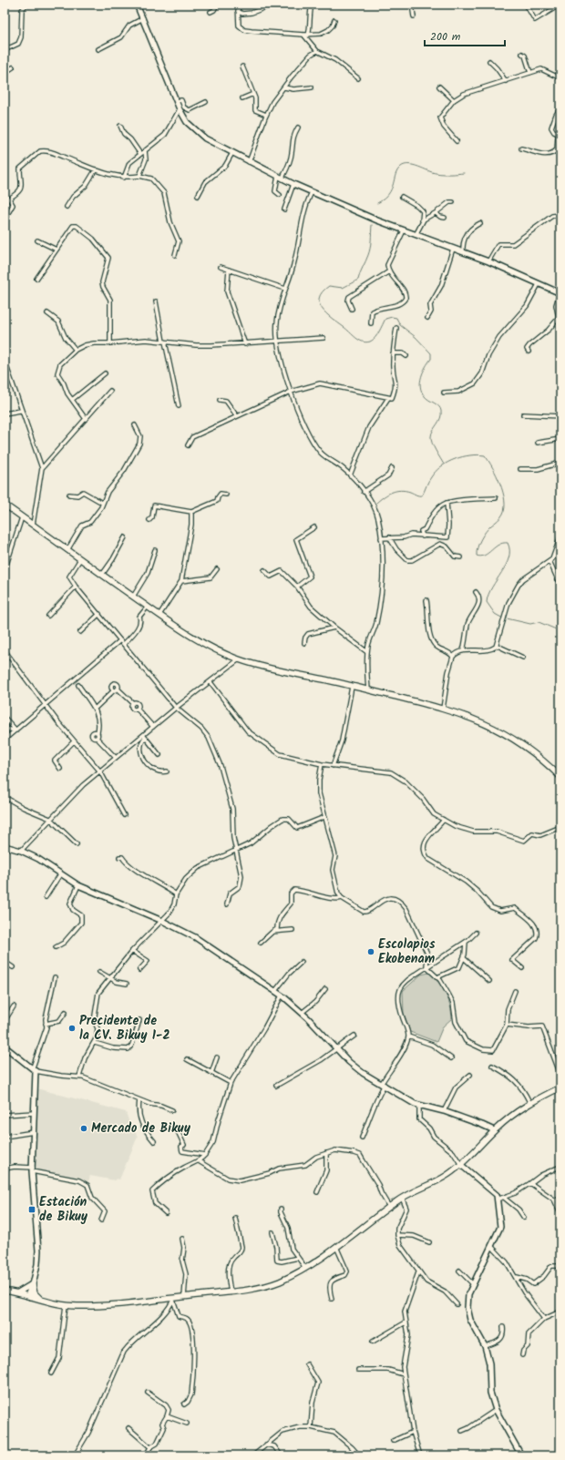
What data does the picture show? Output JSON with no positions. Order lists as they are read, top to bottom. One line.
{"places":{"other":["Escolapios Ekobenam","Precidente de la CV. Bikuy 1-2","Mercado de Bikuy"],"transit":["Estación de Bikuy"]},"scale_bar":"200 m"}
